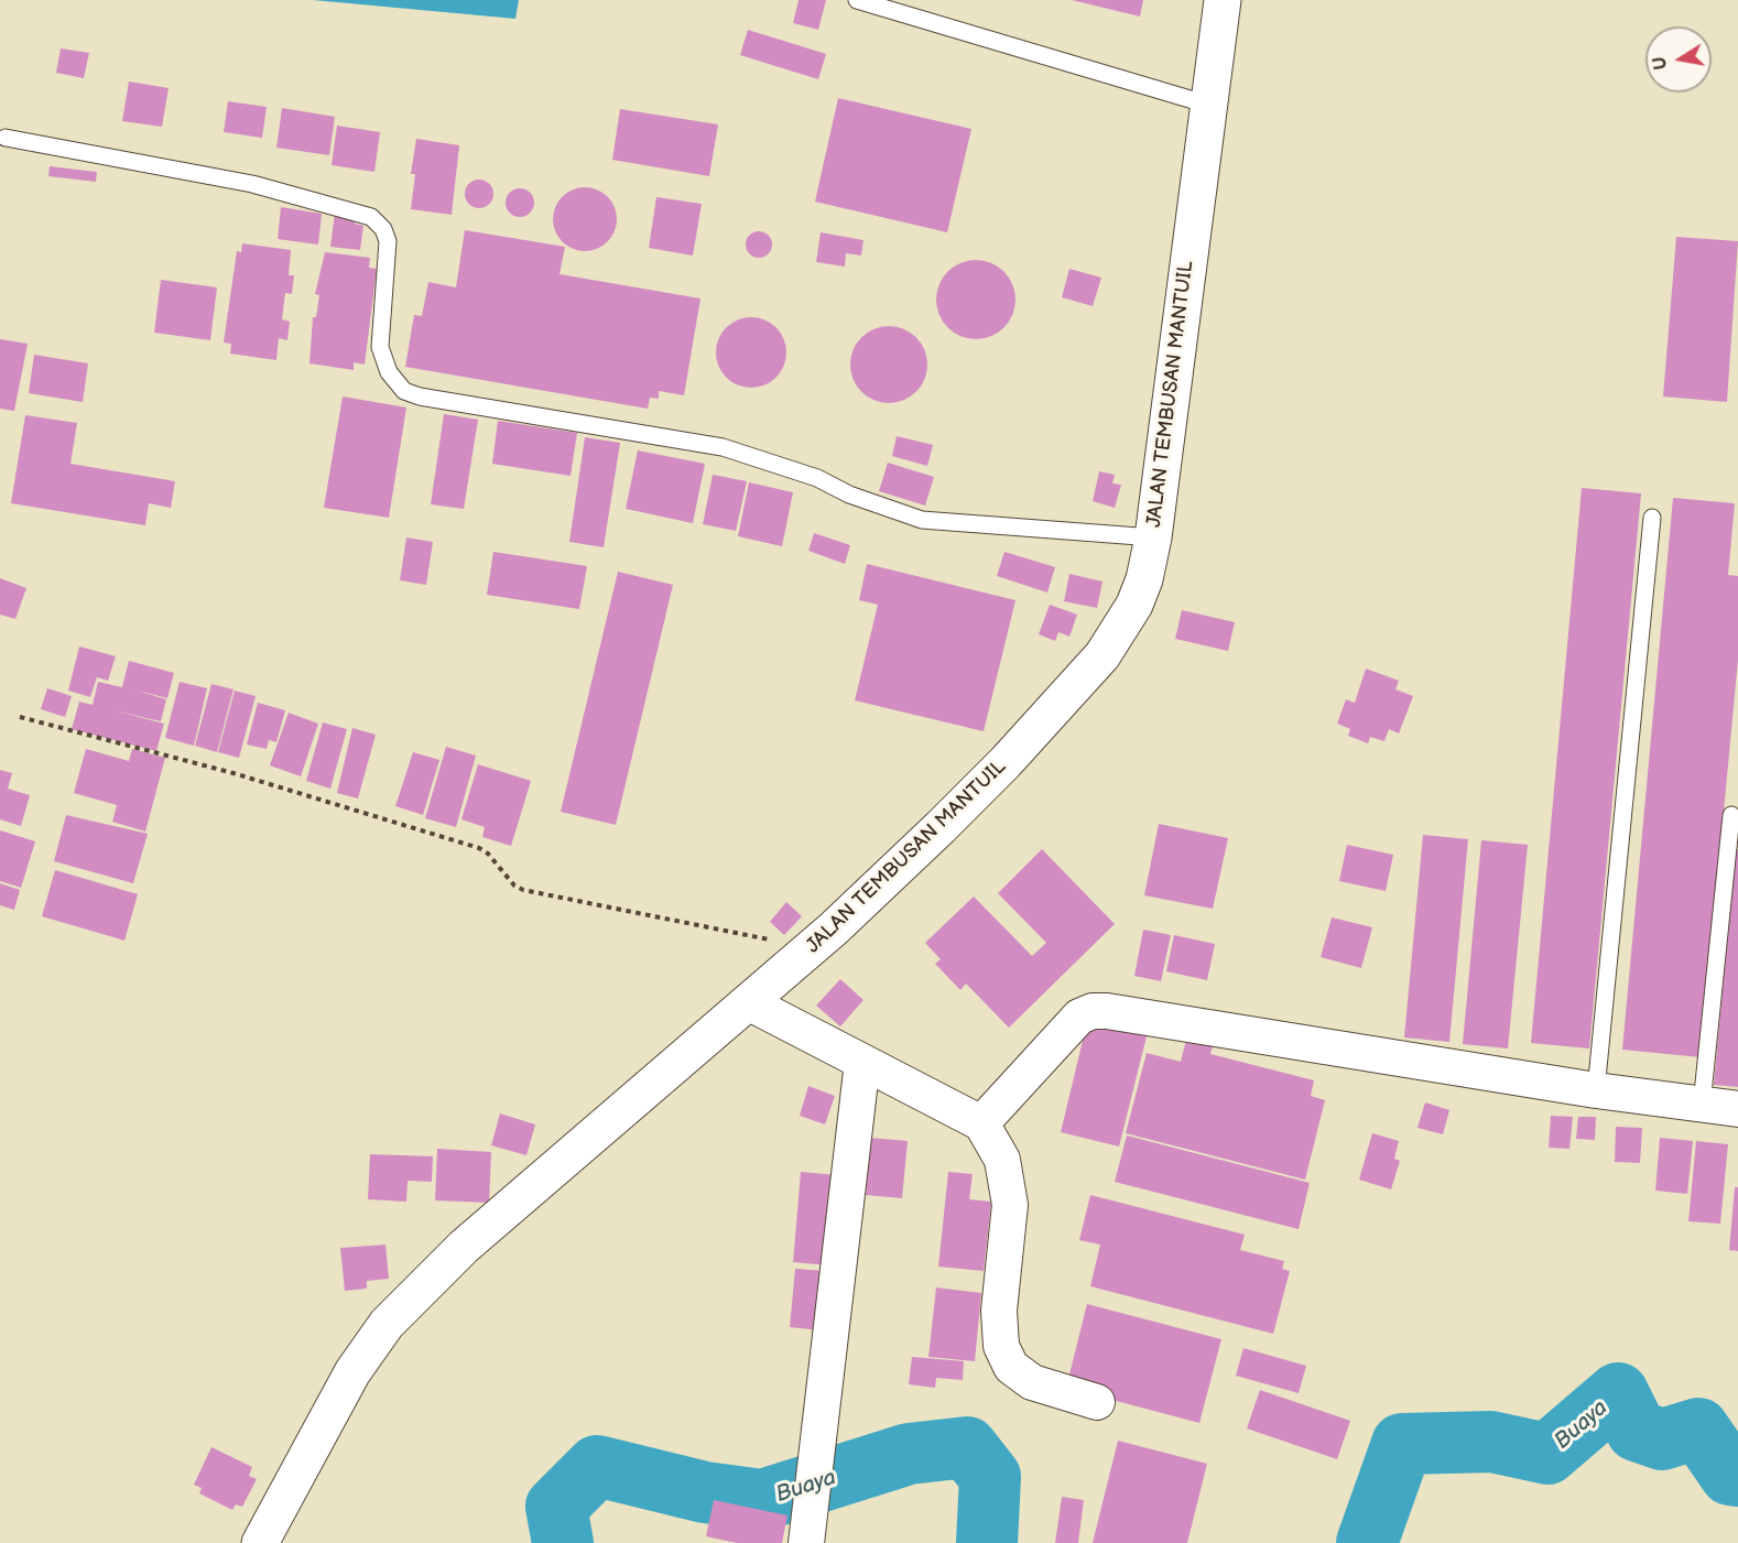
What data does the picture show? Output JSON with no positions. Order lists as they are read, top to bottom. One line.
{"streets":{"street":["JALAN TEMBUSAN MANTUIL"]},"water":["Buaya"],"north":"left"}
